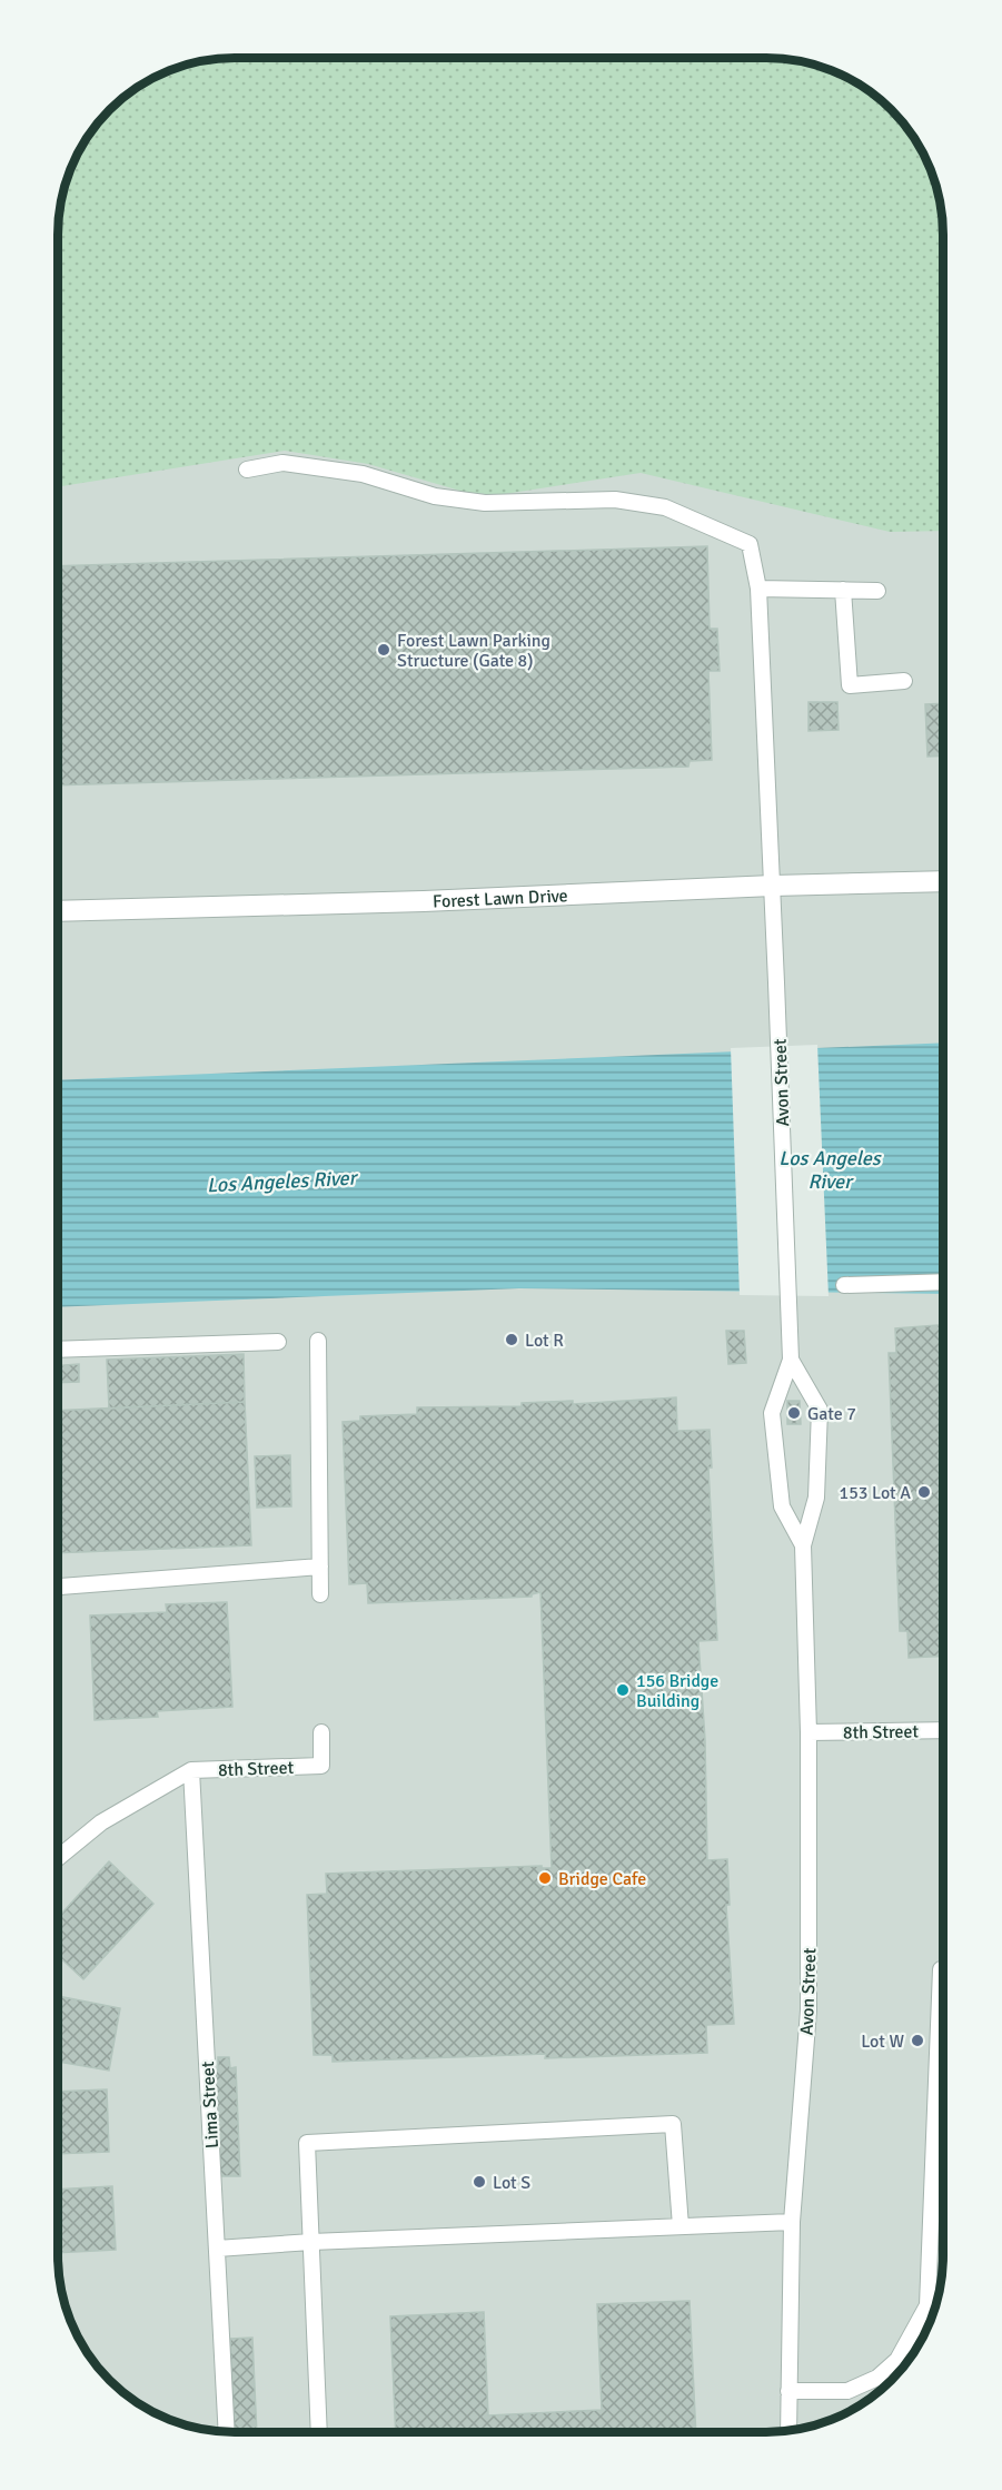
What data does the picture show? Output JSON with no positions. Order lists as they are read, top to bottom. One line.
{"streets":{"street":["Forest Lawn Drive"],"lane":["Avon Street","8th Street","Lima Street"]},"crossings":[["Forest Lawn Drive","Avon Street"],["Avon Street","8th Street"],["8th Street","Lima Street"]],"water":["Los Angeles River"],"places":["Forest Lawn Parking Structure (Gate 8)","Lot R","Gate 7","153 Lot A","156 Bridge Building","Bridge Cafe","Lot W","Lot S"]}
